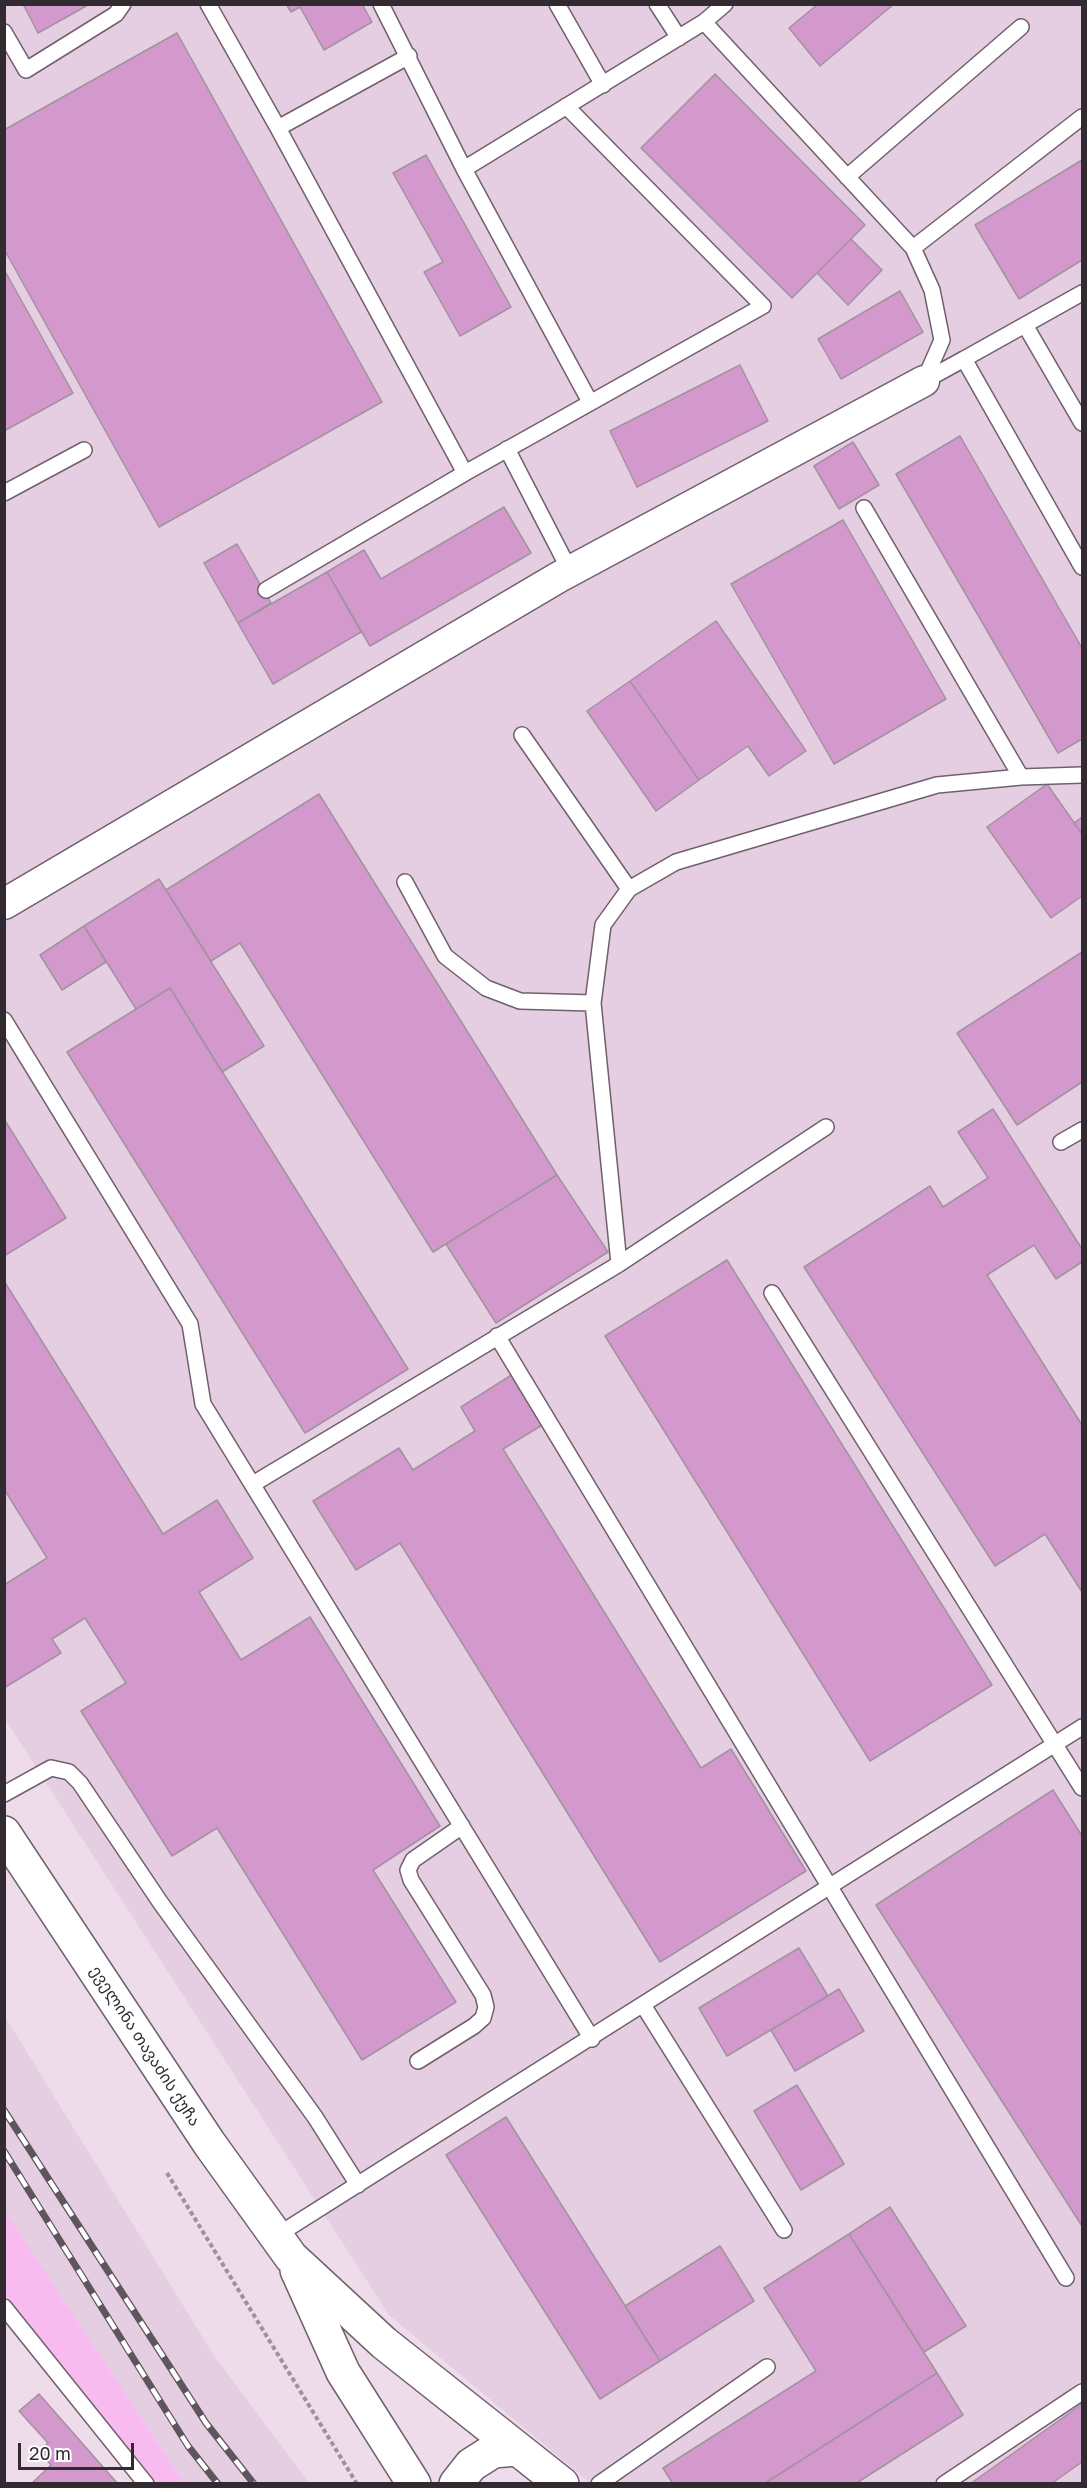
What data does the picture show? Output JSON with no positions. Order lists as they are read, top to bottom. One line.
{"streets":{"main road":["ეველინა თავაძის ქუჩა"]},"scale_bar":"20 m"}
